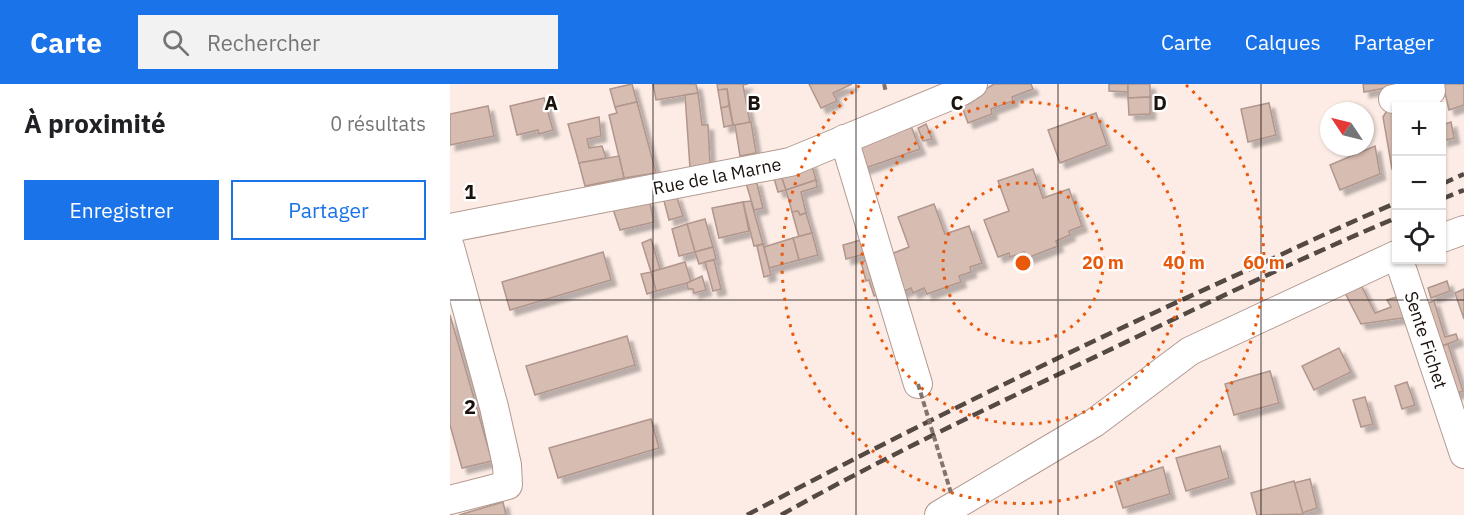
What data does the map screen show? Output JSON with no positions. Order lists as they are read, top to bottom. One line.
{"streets":{"street":["Rue de la Marne","Sente Fichet"]},"north":"top left","page":{"header":"Carte","search":"Rechercher","nav":["Carte","Calques","Partager"],"heading":["À proximité","0 résultats"],"map_buttons":["+","−"],"buttons":["Enregistrer","Partager"]},"grid":{"columns":["A","B","C","D"],"rows":["1","2"]},"rings":["20 m","40 m","60 m"]}
